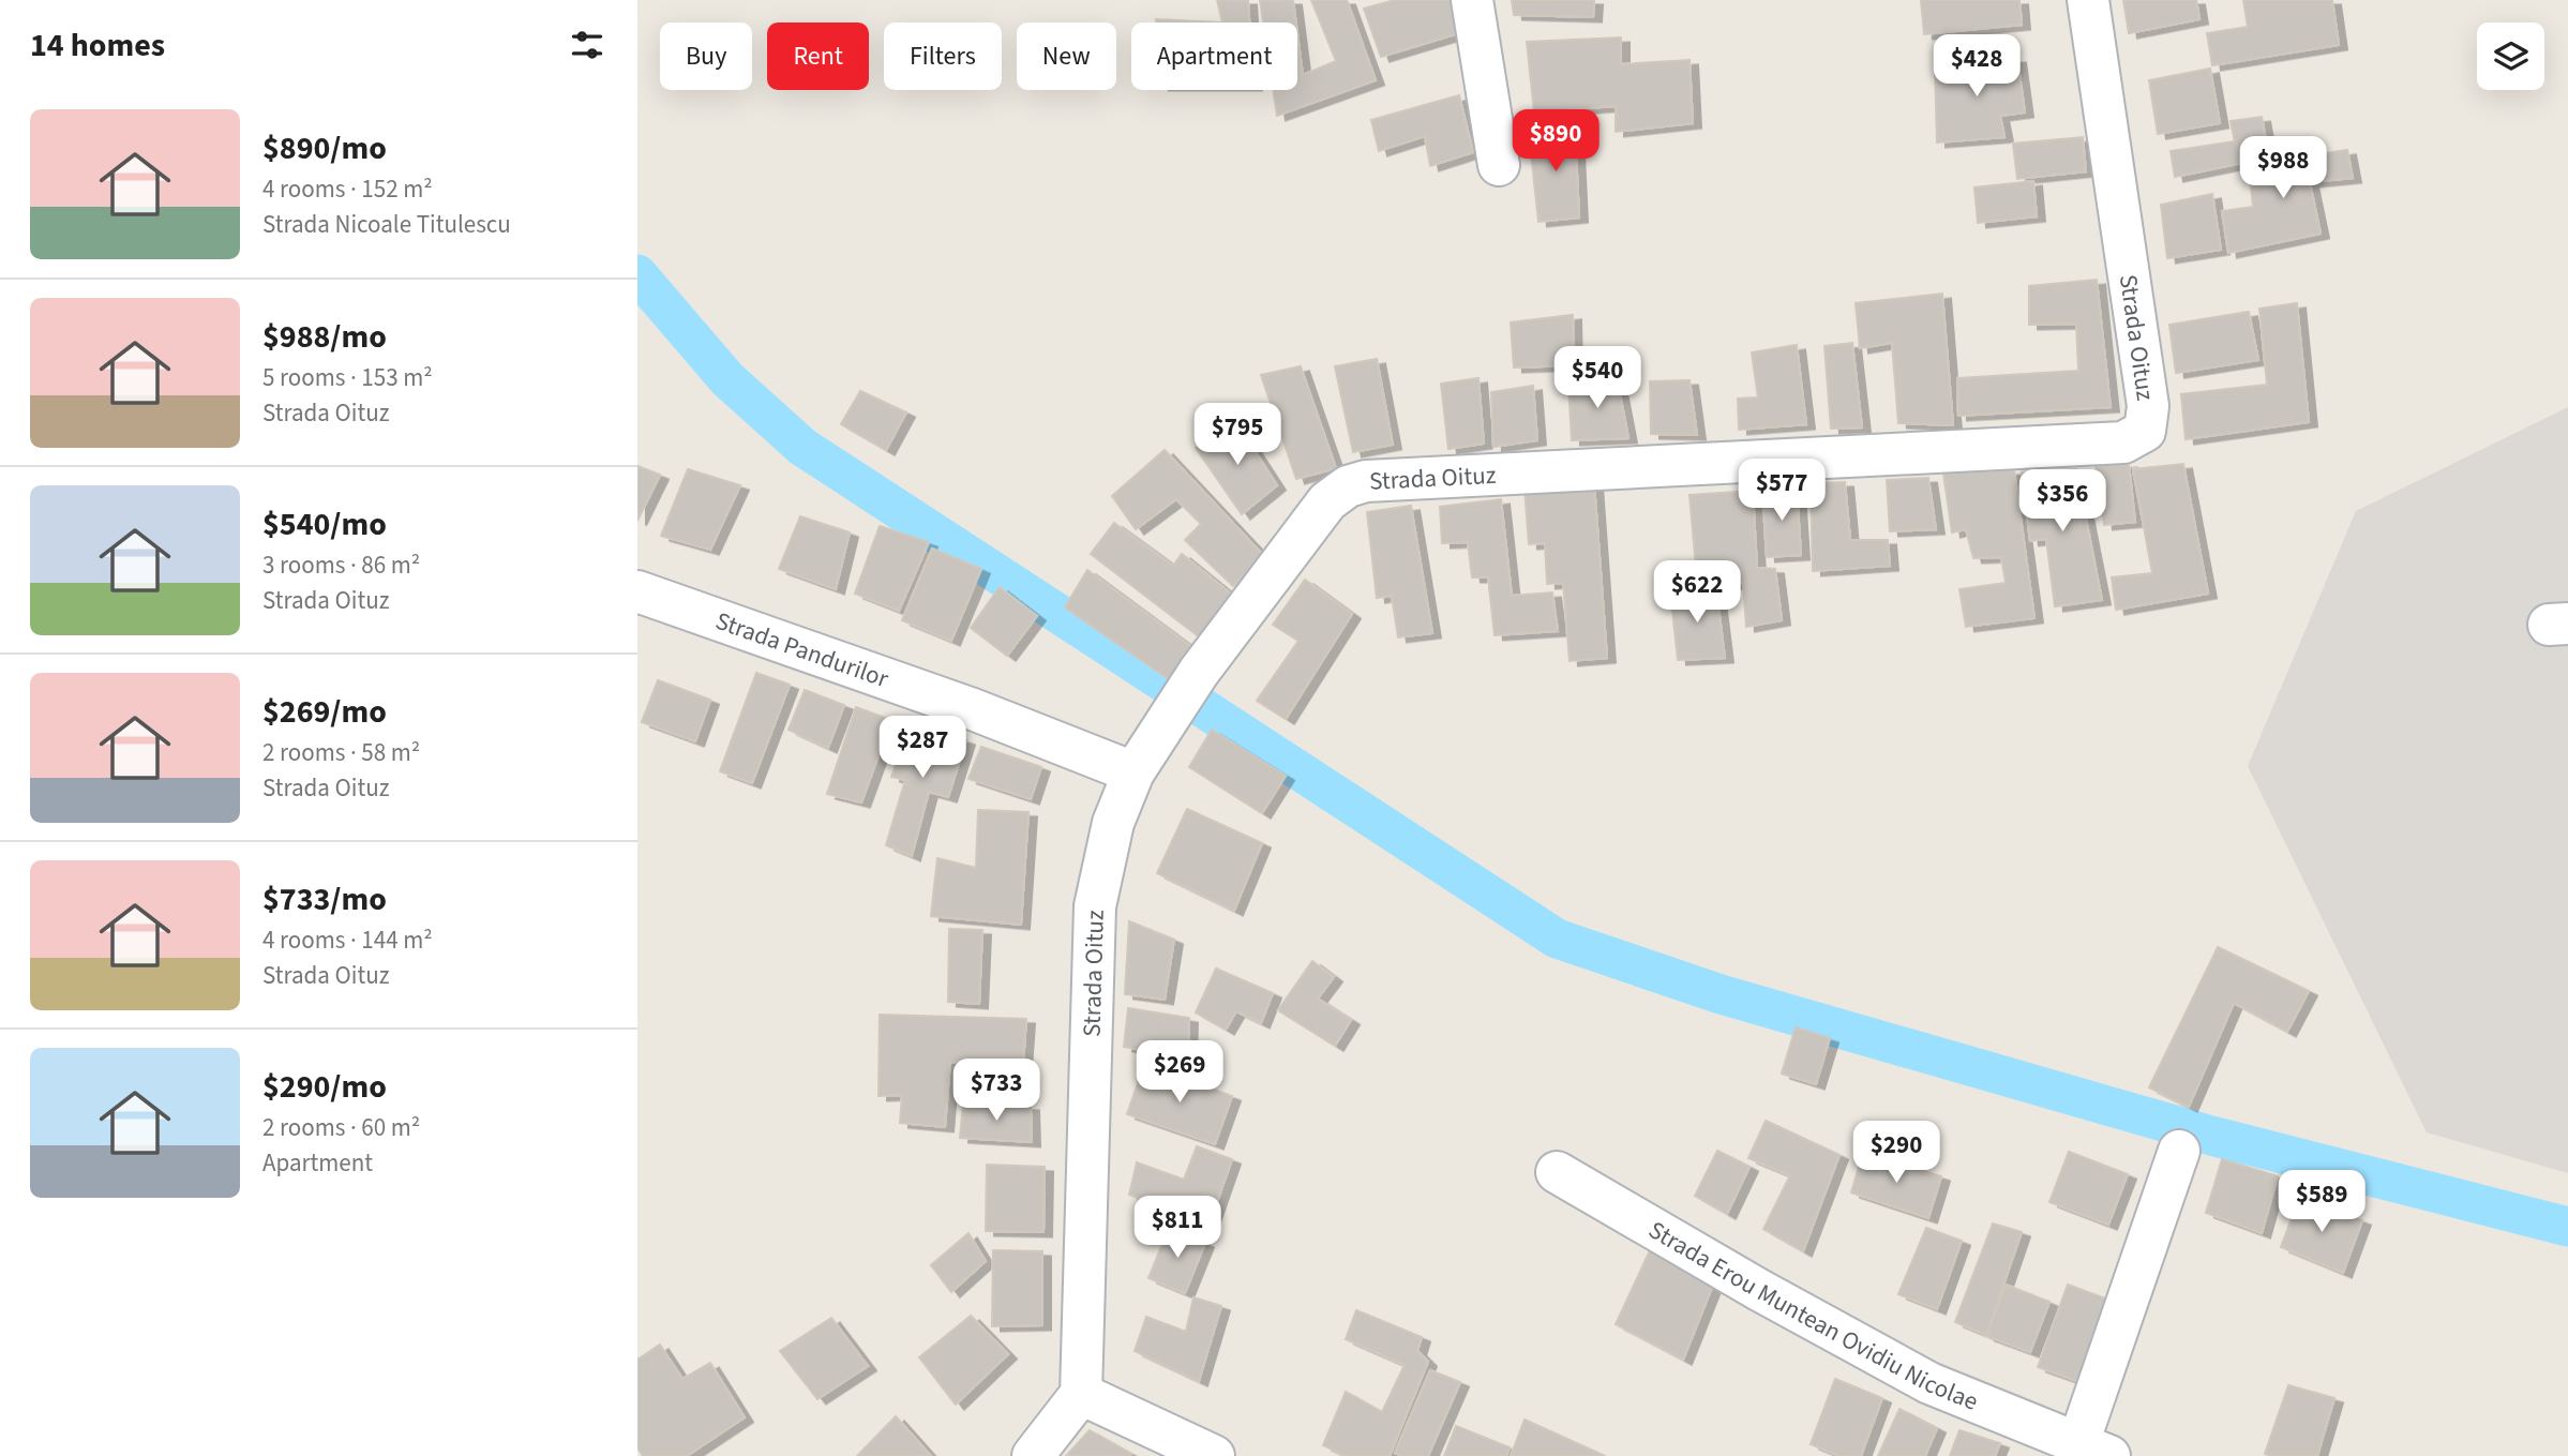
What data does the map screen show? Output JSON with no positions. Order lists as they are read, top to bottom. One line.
{"streets":{"street":["Strada Oituz","Strada Pandurilor","Strada Erou Muntean Ovidiu Nicolae"]},"crossings":[["Strada Oituz","Strada Pandurilor"]],"page":{"heading":"14 homes","chip":["Buy","Rent","Filters","New","Apartment"],"price":["$428","$890","$988","$540","$795","$577","$356","$622","$287","$269","$733","$290","$589","$811"],"list":[{"name":"$890/mo","note":"4 rooms · 152 m² · Strada Nicoale Titulescu"},{"name":"$988/mo","note":"5 rooms · 153 m² · Strada Oituz"},{"name":"$540/mo","note":"3 rooms · 86 m² · Strada Oituz"},{"name":"$269/mo","note":"2 rooms · 58 m² · Strada Oituz"},{"name":"$733/mo","note":"4 rooms · 144 m² · Strada Oituz"},{"name":"$290/mo","note":"2 rooms · 60 m² · Apartment"}]}}
